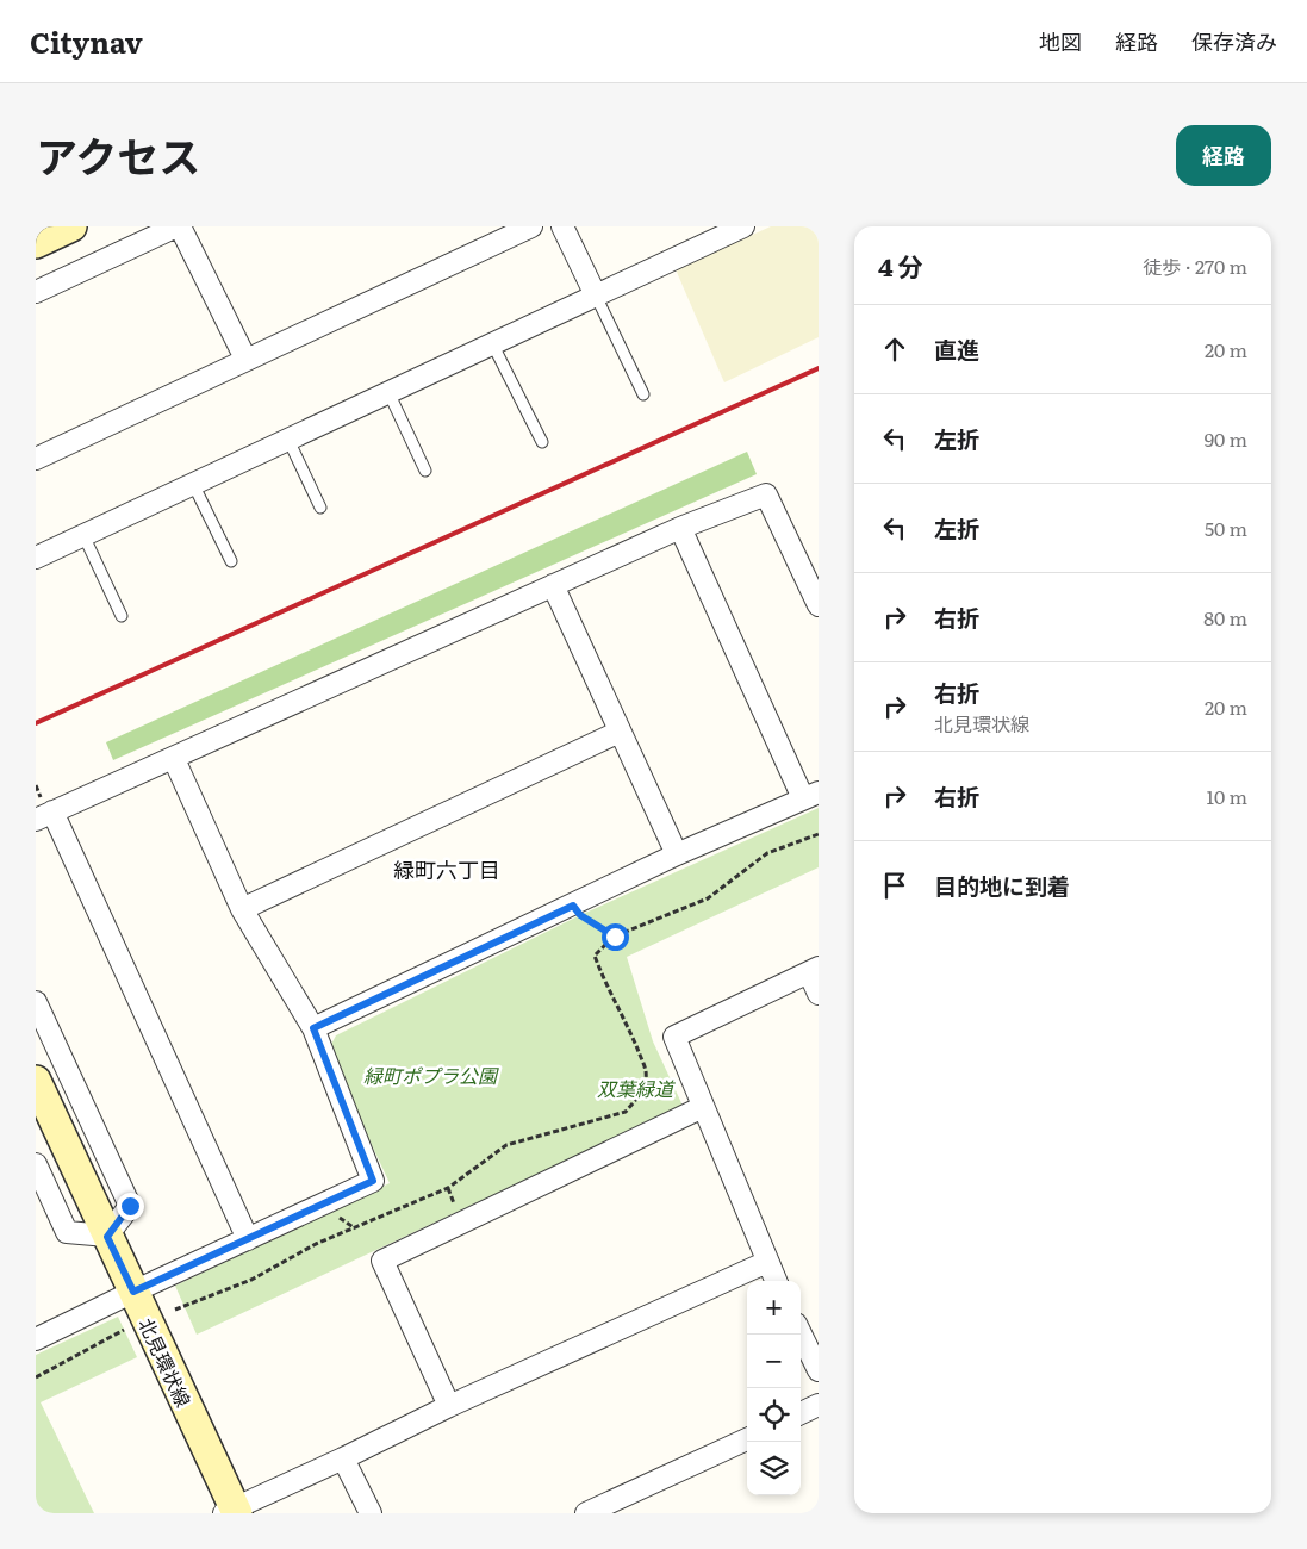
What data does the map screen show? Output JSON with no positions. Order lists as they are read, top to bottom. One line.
{"streets":{"main road":["北見環状線"]},"districts":["緑町六丁目"],"parks":["緑町ポプラ公園","双葉緑道"],"page":{"header":"Citynav","nav":["地図","経路","保存済み"],"title":"アクセス","buttons":"経路","heading":["4 分","徒歩 · 270 m"],"list":[["直進","20 m"],["左折","90 m"],["左折","50 m"],["右折","80 m"],["右折","北見環状線","20 m"],["右折","10 m"],"目的地に到着"],"map_buttons":["+","−"]}}
